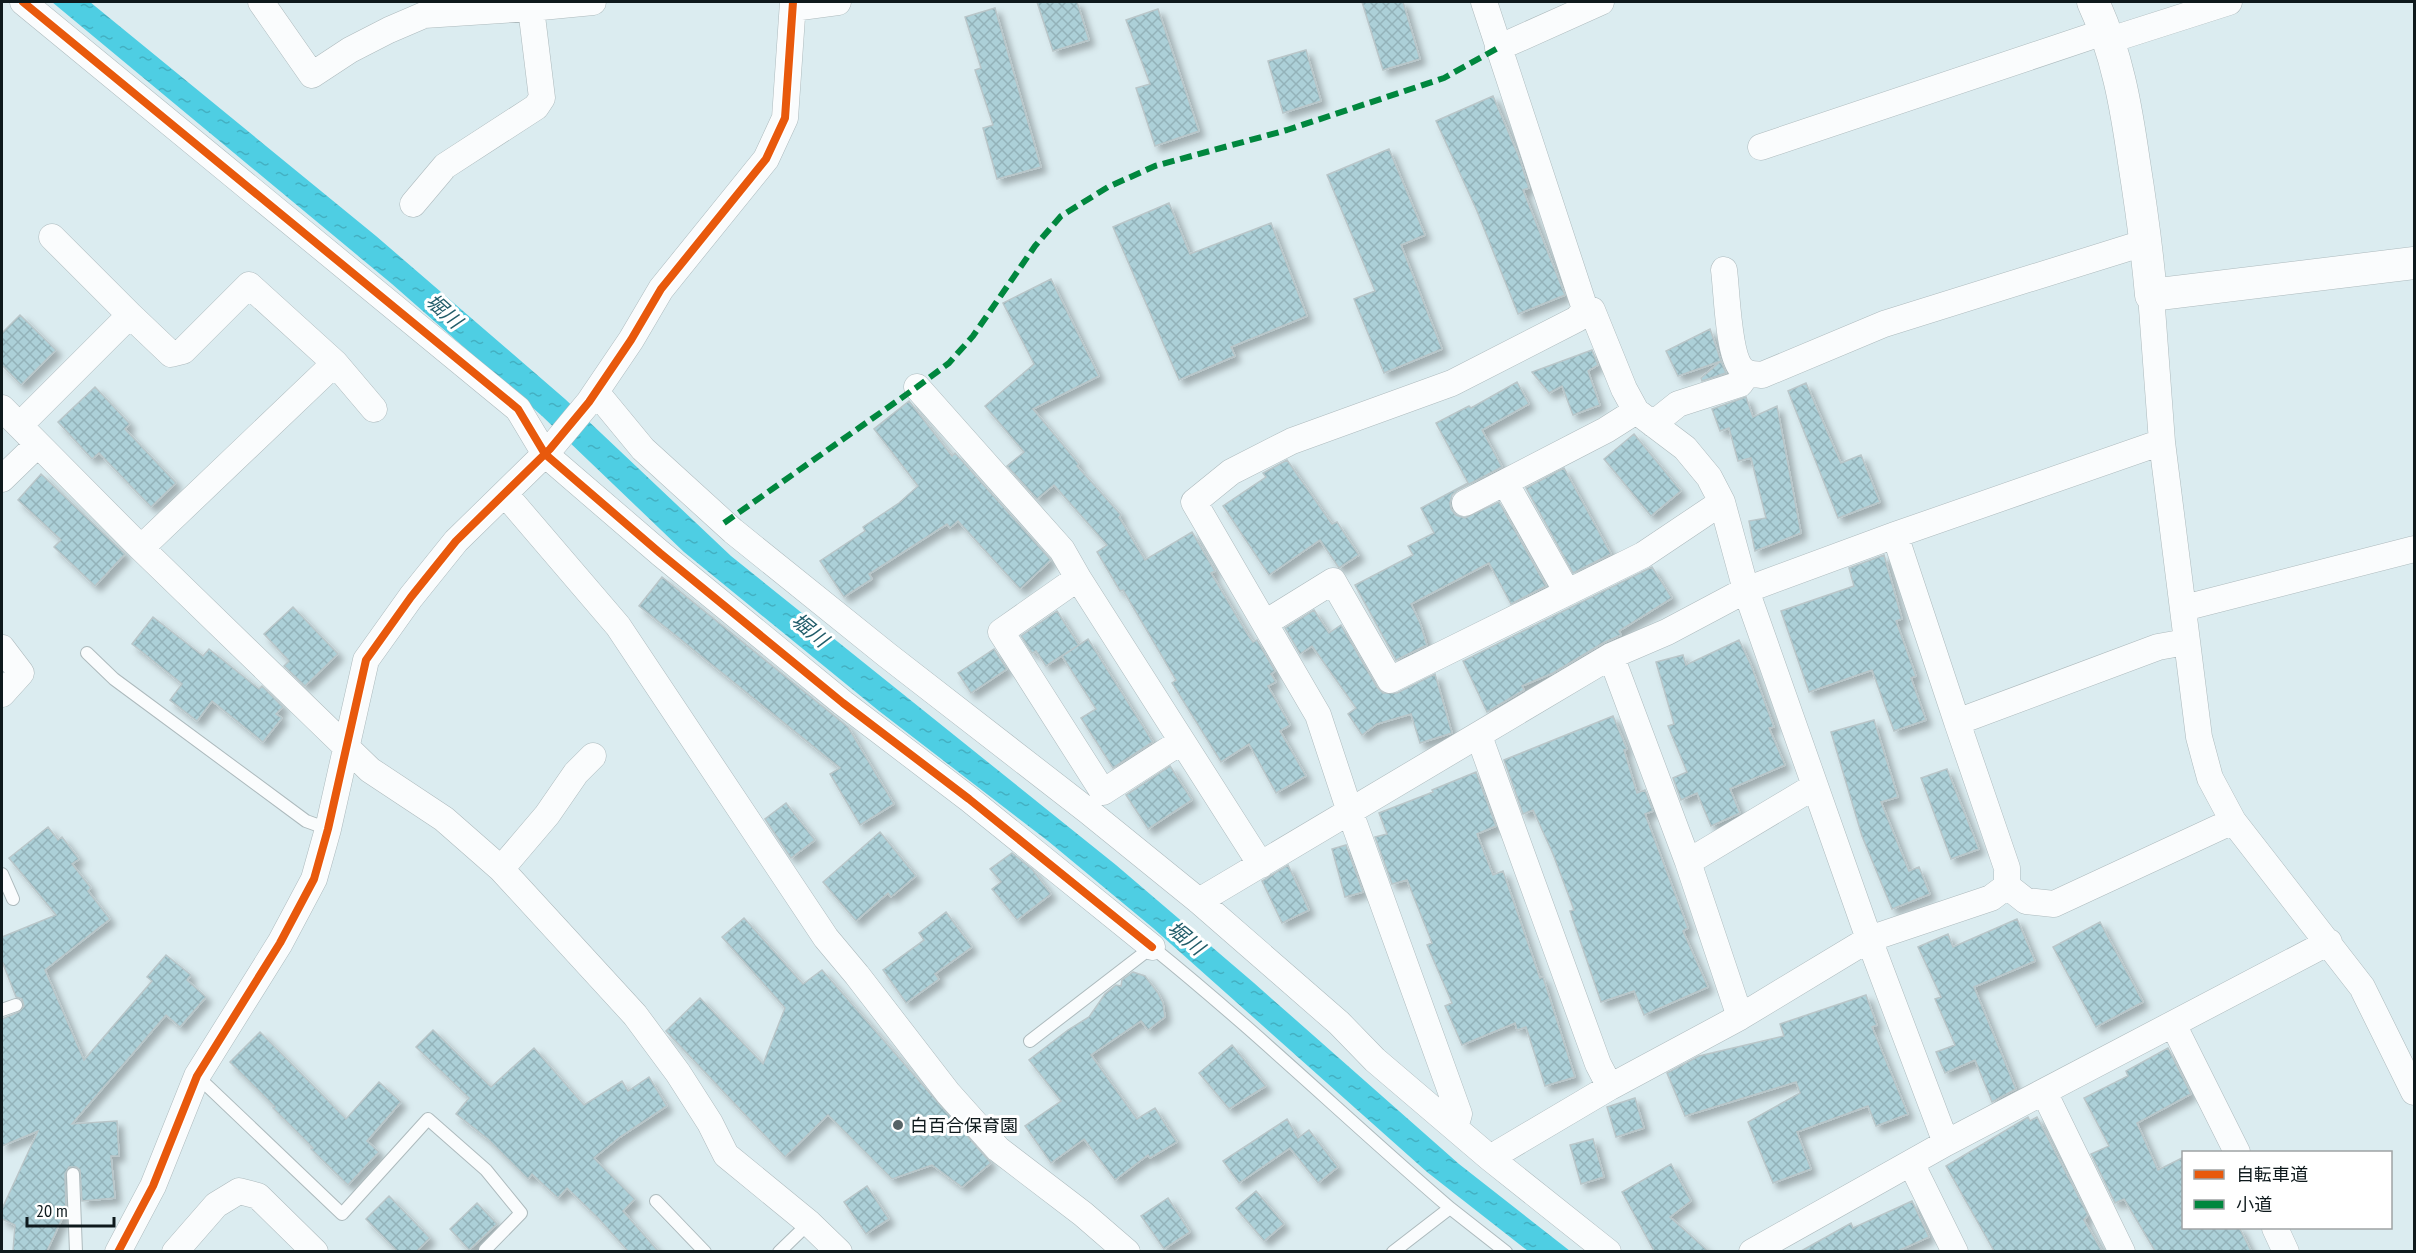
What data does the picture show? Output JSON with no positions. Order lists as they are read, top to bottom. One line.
{"water":["堀川"],"places":["白百合保育園"],"legend":["自転車道","小道"],"scale_bar":"20 m"}
